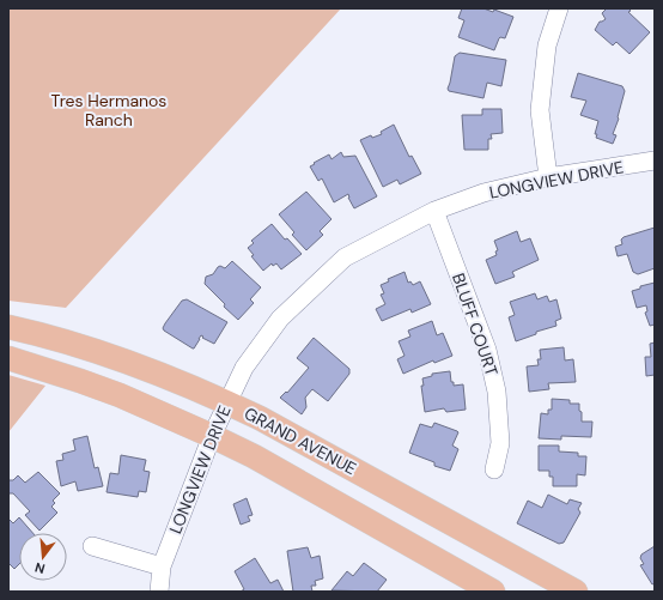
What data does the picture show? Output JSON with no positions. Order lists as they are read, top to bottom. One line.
{"streets":{"main road":["GRAND AVENUE"],"street":["LONGVIEW DRIVE","BLUFF COURT"]},"crossings":[["LONGVIEW DRIVE","BLUFF COURT"],["LONGVIEW DRIVE","GRAND AVENUE"]],"parks":["Tres Hermanos Ranch"],"north":"bottom"}
